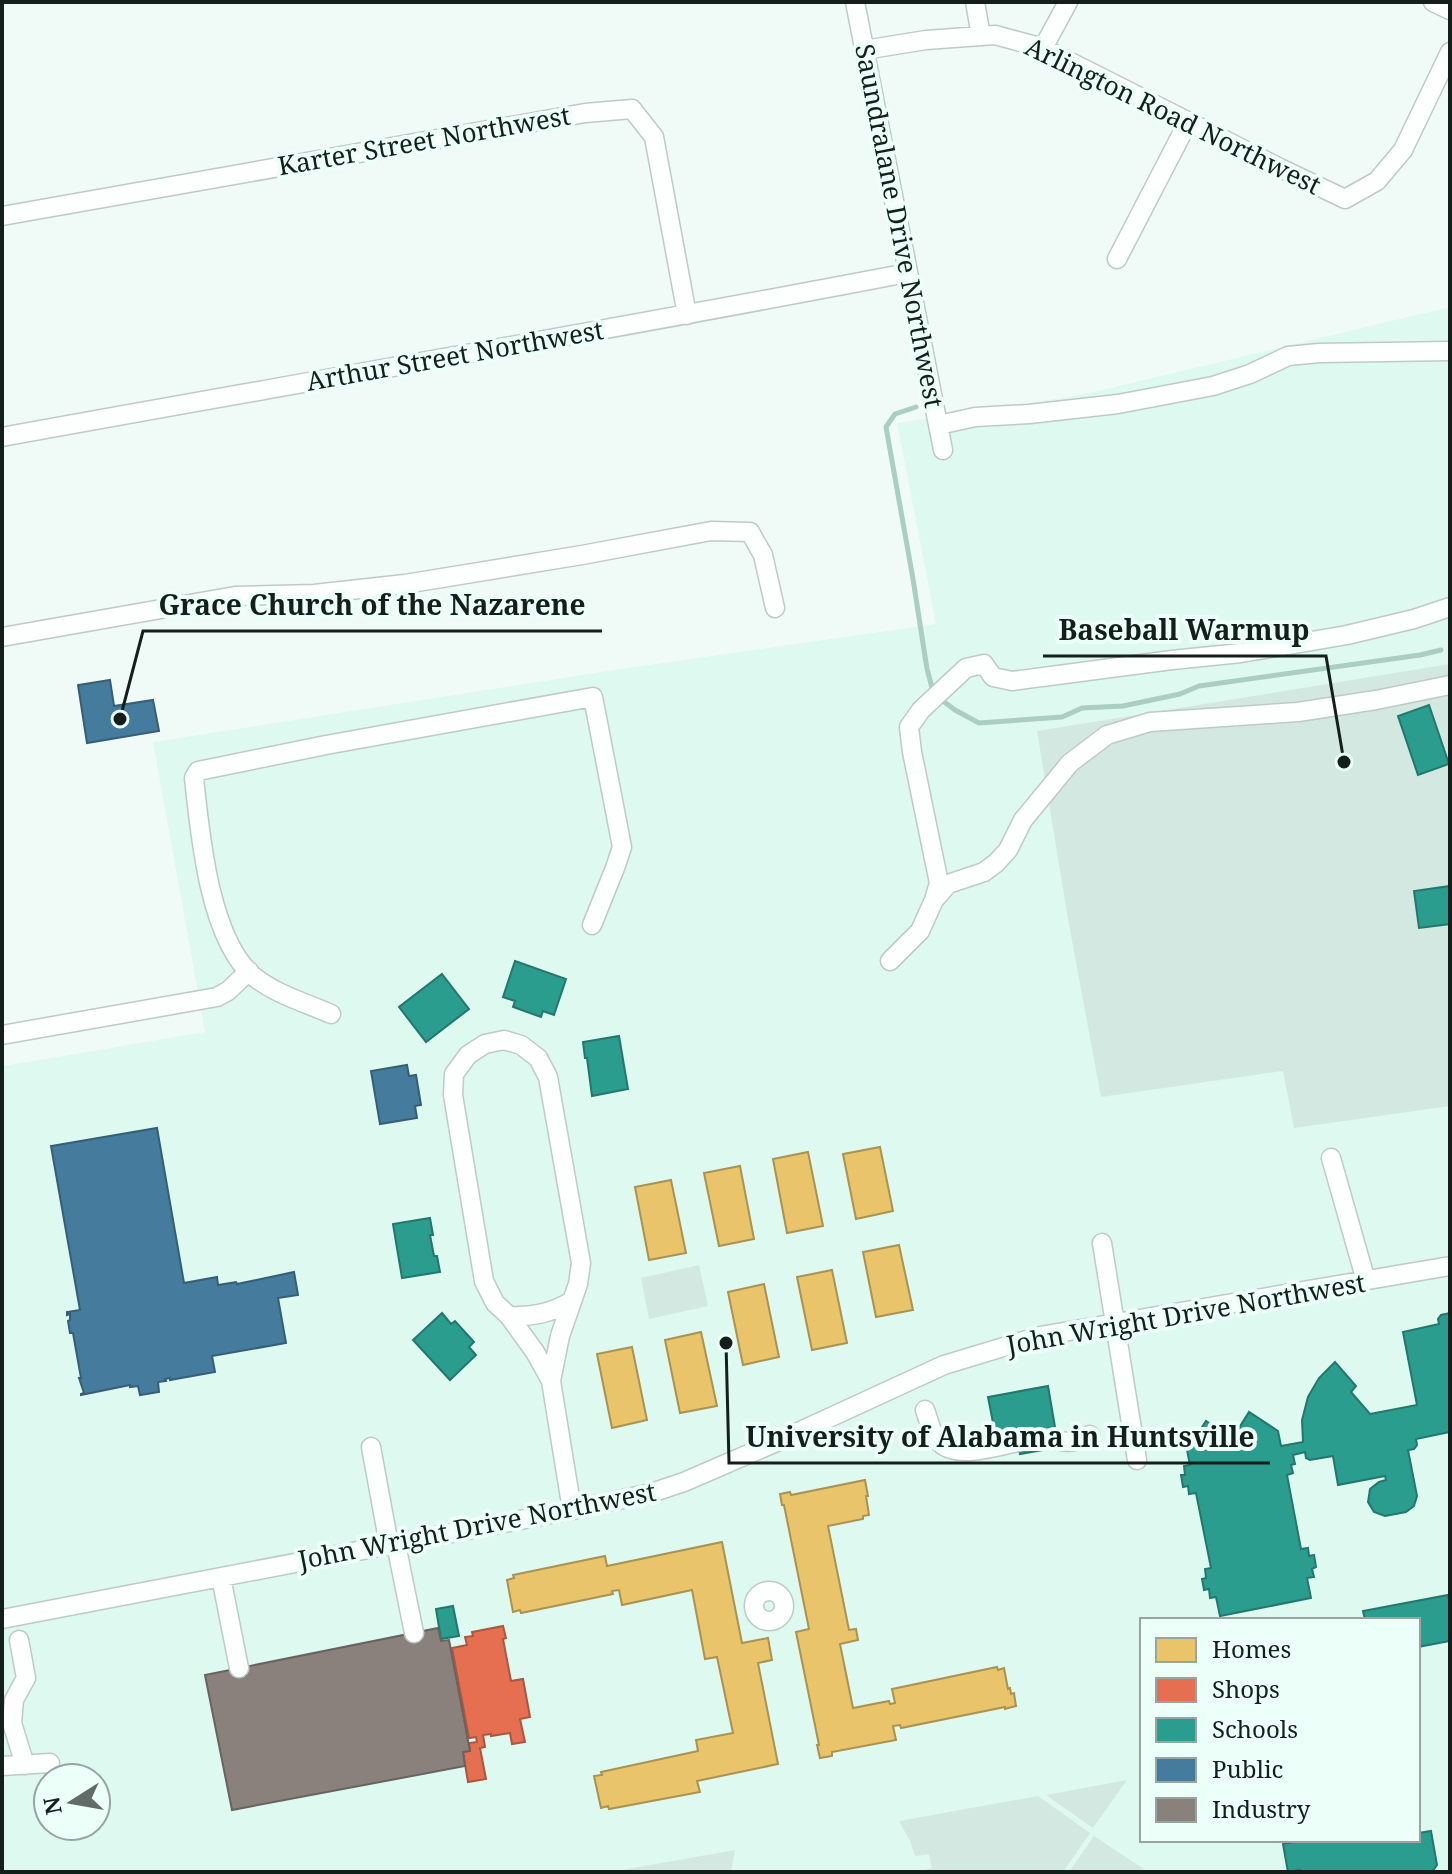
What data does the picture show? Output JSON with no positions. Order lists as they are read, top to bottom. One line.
{"streets":{"street":["Arlington Road Northwest","Karter Street Northwest","Saundralane Drive Northwest","Arthur Street Northwest","John Wright Drive Northwest"]},"crossings":[["Arlington Road Northwest","Saundralane Drive Northwest"],["Karter Street Northwest","Arthur Street Northwest"],["Saundralane Drive Northwest","Arthur Street Northwest"]],"places":["Grace Church of the Nazarene","Baseball Warmup","University of Alabama in Huntsville"],"legend":["Homes","Shops","Schools","Public","Industry"],"north":"left"}
